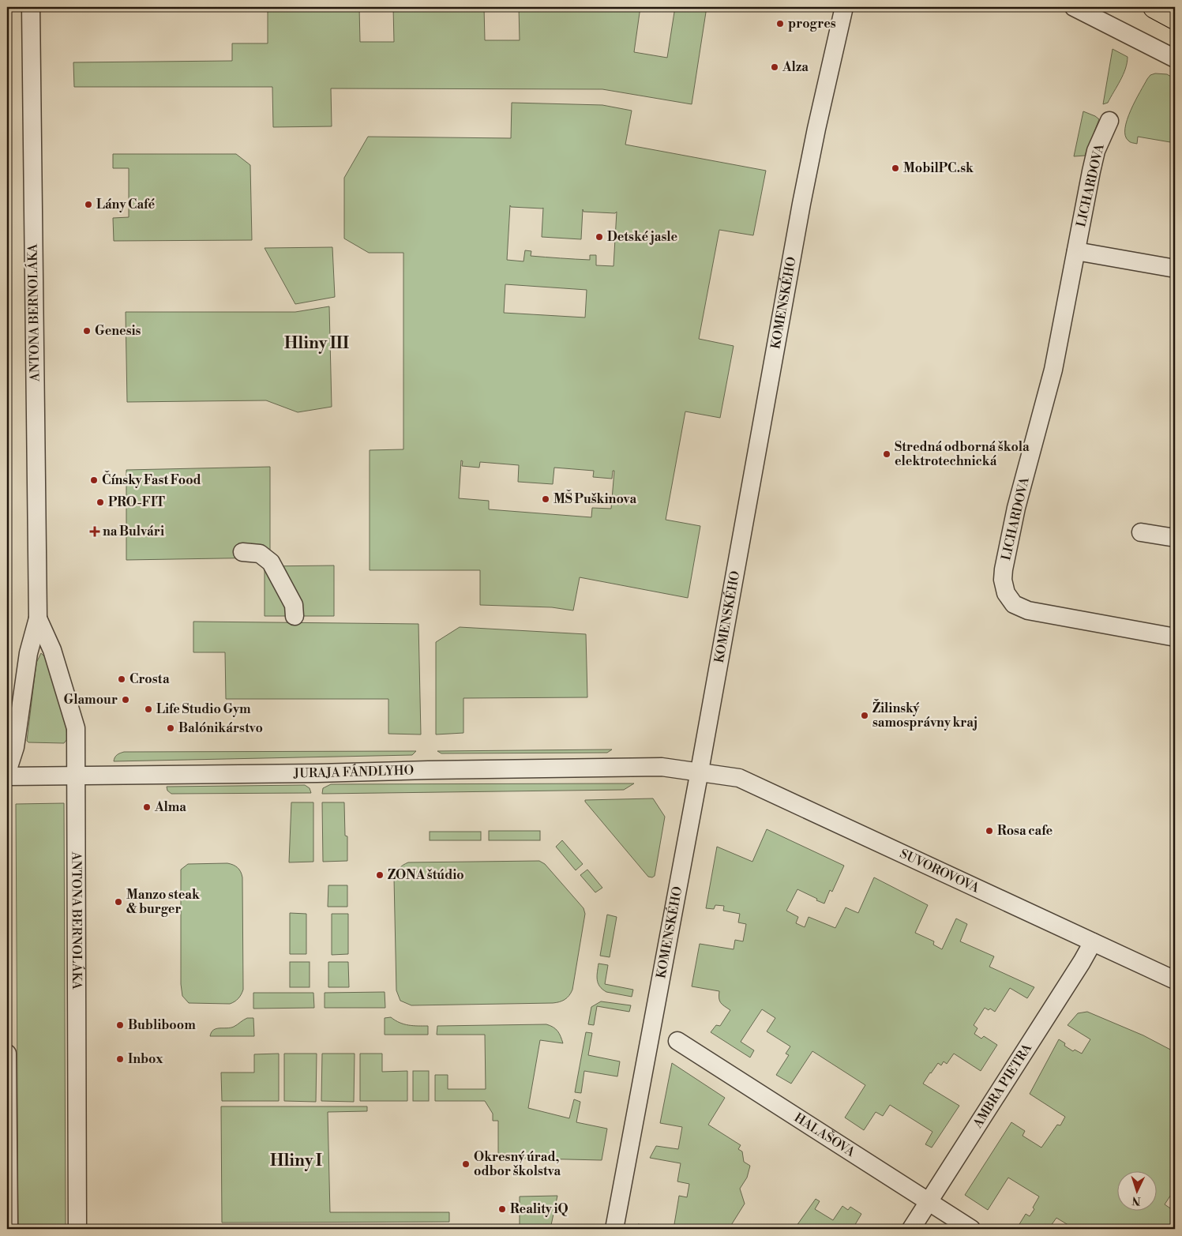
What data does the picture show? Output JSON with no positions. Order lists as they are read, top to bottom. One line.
{"streets":{"street":["LICHARDOVA","KOMENSKÉHO","ANTONA BERNOLÁKA","JURAJA FÁNDLYHO","SUVOROVOVA","AMBRA PIETRA","HALAŠOVA"]},"crossings":[["KOMENSKÉHO","JURAJA FÁNDLYHO"],["KOMENSKÉHO","SUVOROVOVA"],["ANTONA BERNOLÁKA","JURAJA FÁNDLYHO"],["JURAJA FÁNDLYHO","SUVOROVOVA"],["SUVOROVOVA","AMBRA PIETRA"],["AMBRA PIETRA","HALAŠOVA"]],"districts":["Hliny III","Hliny I"],"places":{"other":["progres","Alza","MobilPC.sk","Lány Café","Detské jasle","Genesis","Stredná odborná škola elektrotechnická","Čínsky Fast Food","MŠ Puškinova","PRO-FIT","Crosta","Glamour","Life Studio Gym","Žilinský samosprávny kraj","Balónikárstvo","Alma","Rosa cafe","ZONA štúdio","Manzo steak & burger","Bubliboom","Inbox","Okresný úrad, odbor školstva","Reality iQ"],"health":["na Bulvári"]},"north":"bottom"}
